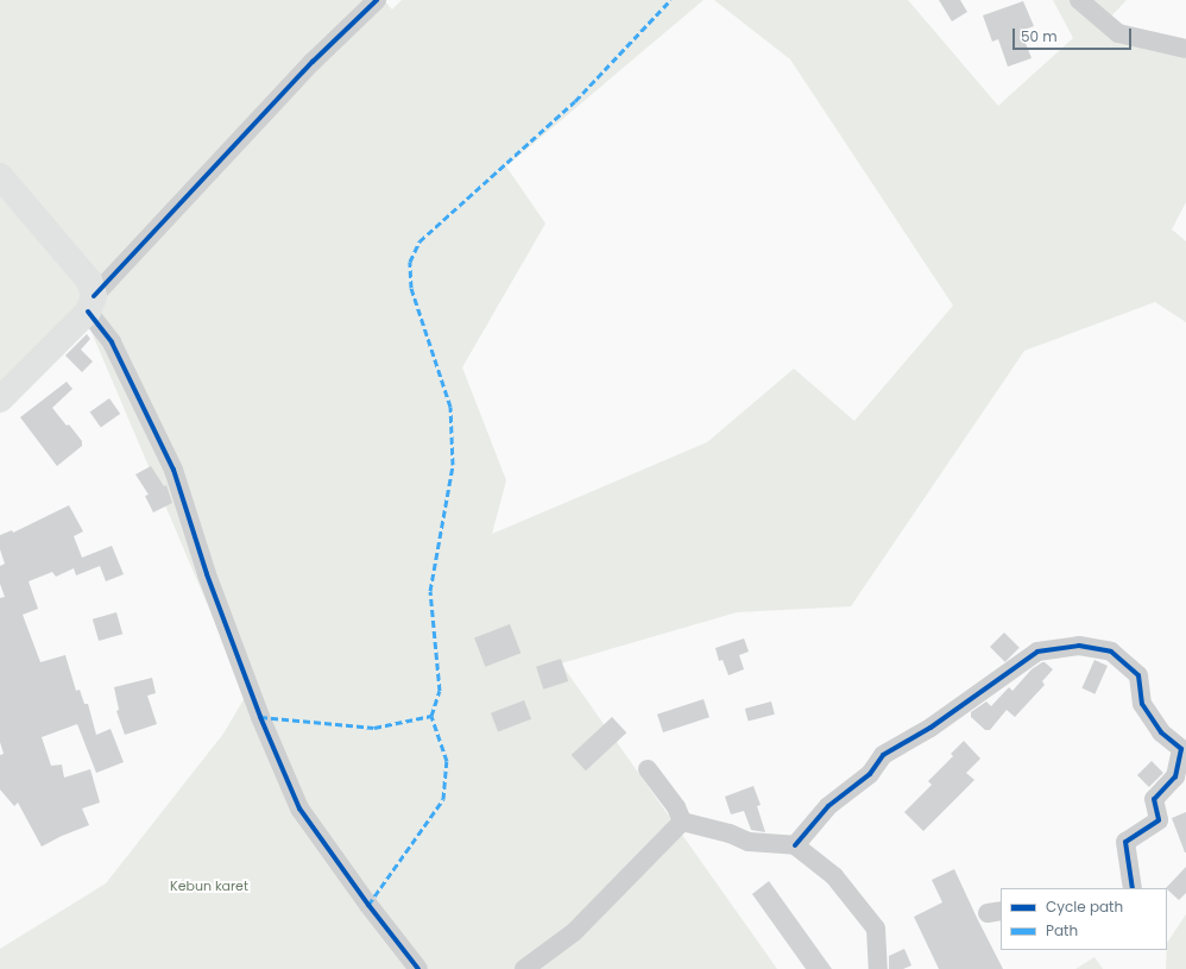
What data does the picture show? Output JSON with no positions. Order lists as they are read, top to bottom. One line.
{"parks":["Kebun karet"],"legend":["Cycle path","Path"],"scale_bar":"50 m"}
